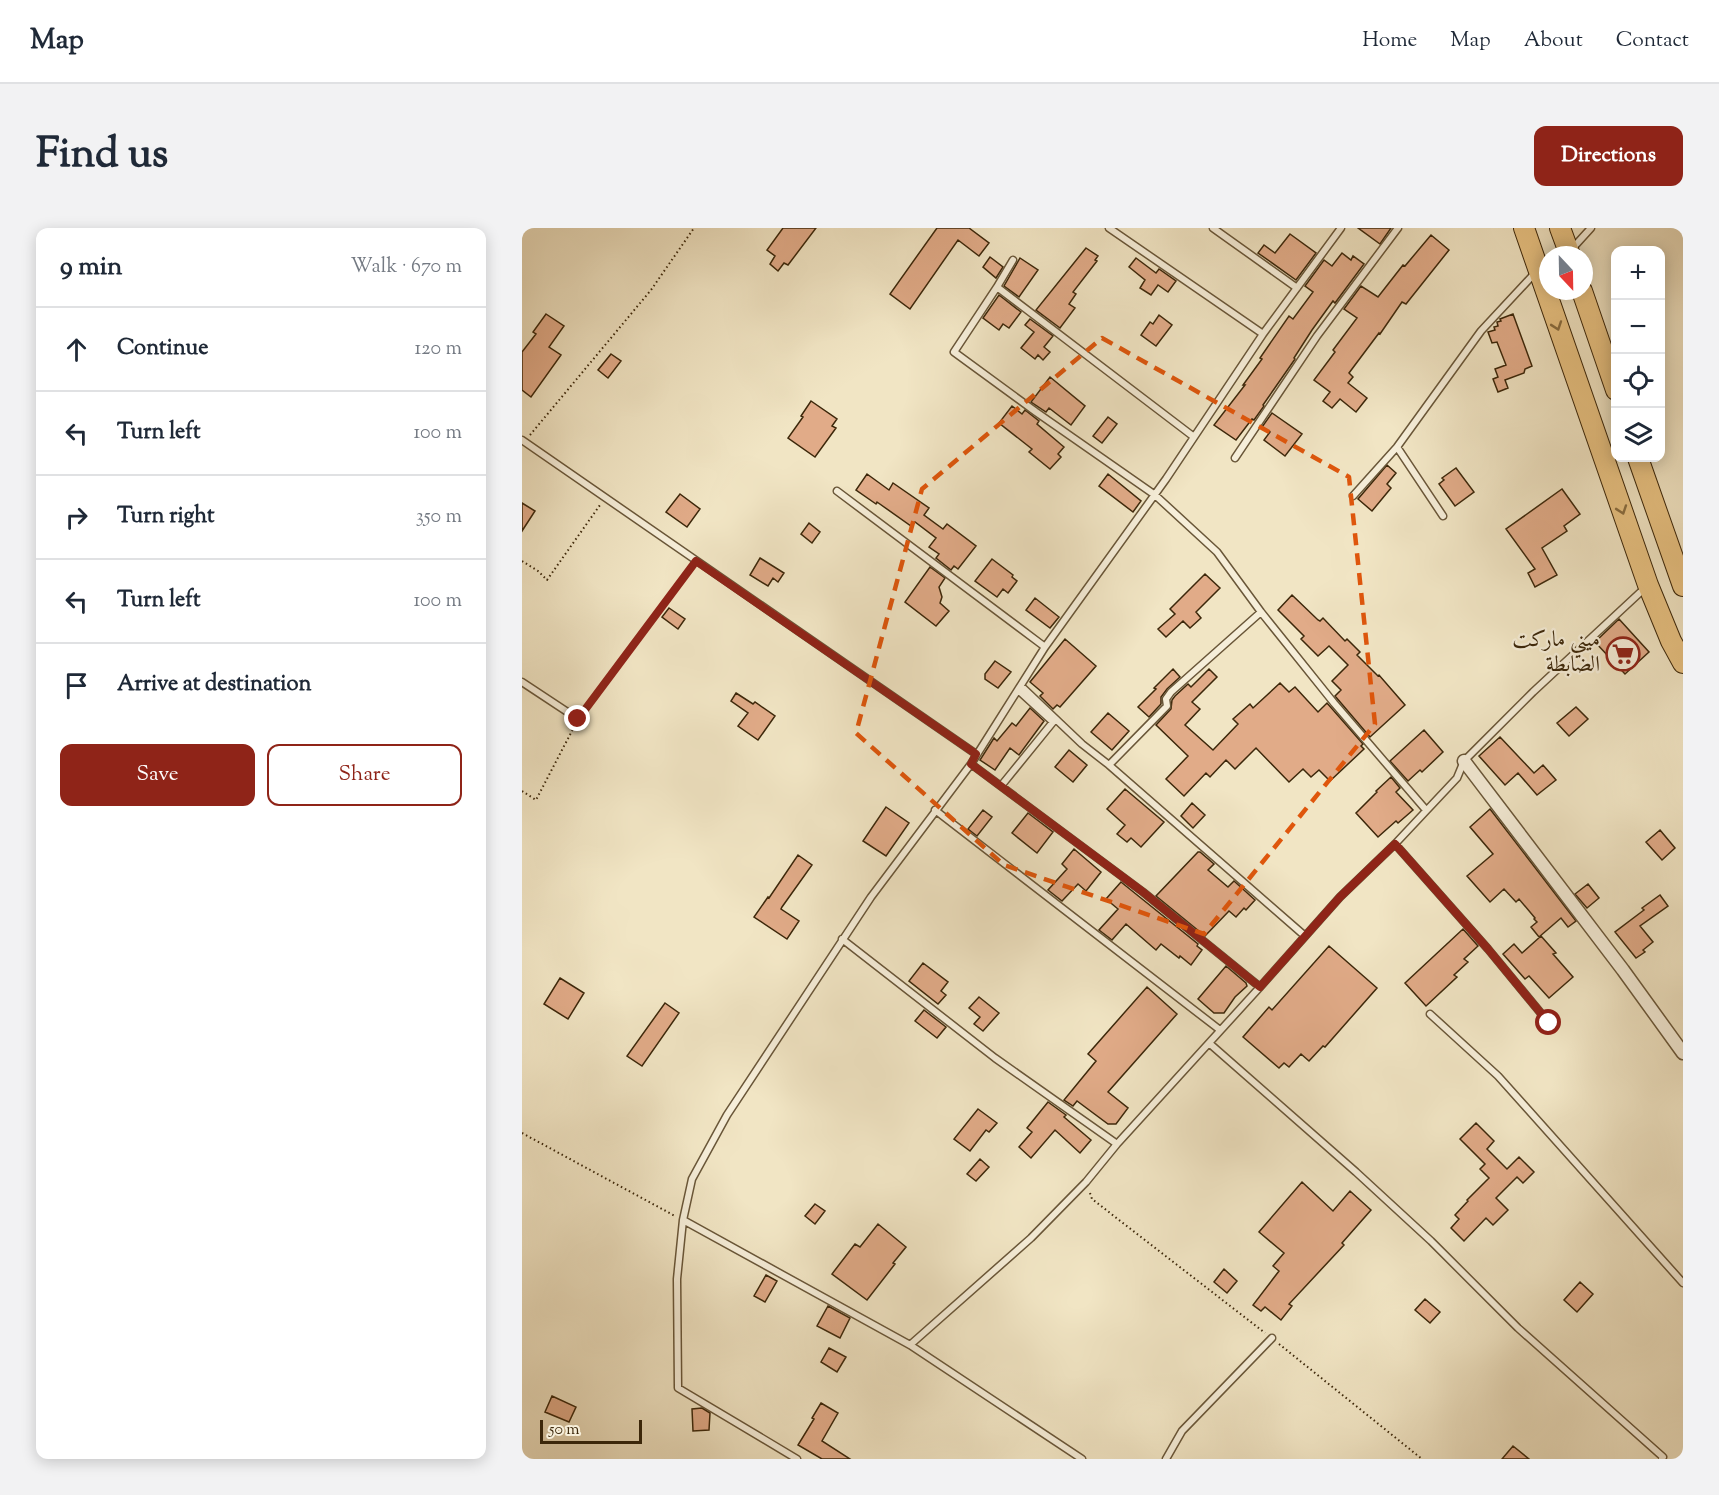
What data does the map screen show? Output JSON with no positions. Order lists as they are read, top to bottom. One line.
{"places":{"supermarket":["ميني ماركت الضابطة"]},"scale_bar":"50 m","north":"bottom","page":{"header":"Map","nav":["Home","Map","About","Contact"],"title":"Find us","buttons":["Directions",["Save","Share"]],"heading":["9 min","Walk · 670 m"],"map_buttons":["+","−"],"list":[["Continue","120 m"],["Turn left","100 m"],["Turn right","350 m"],["Turn left","100 m"],"Arrive at destination"],"scale":"50 m"}}
